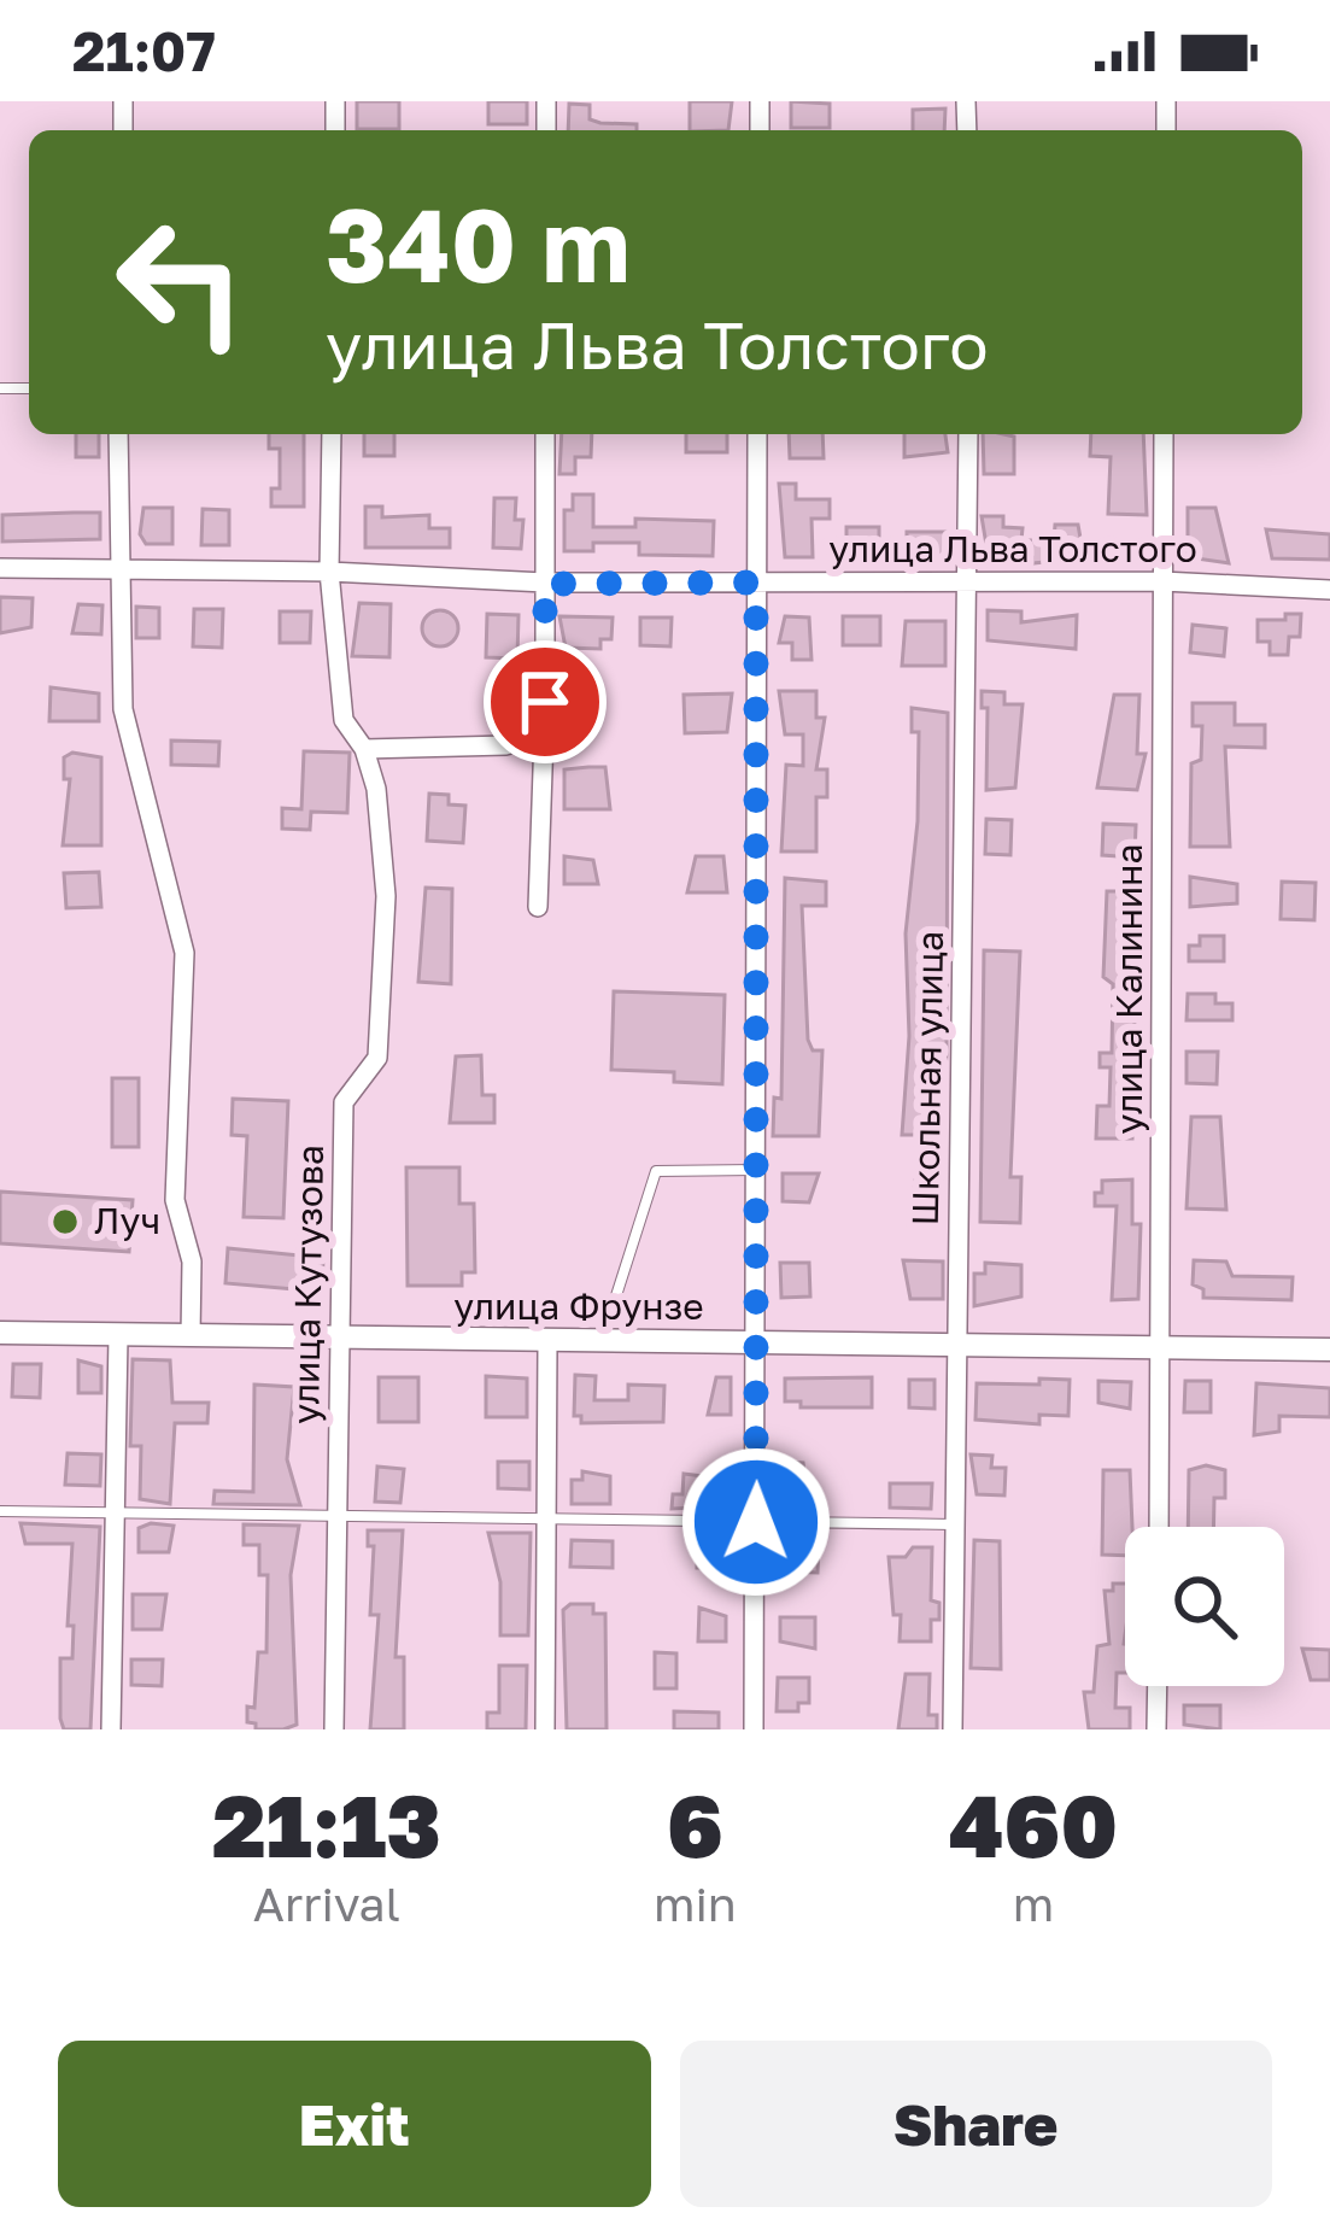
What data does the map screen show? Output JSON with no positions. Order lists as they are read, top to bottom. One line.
{"streets":{"street":["улица Льва Толстого","улица Калинина","Школьная улица","улица Кутузова","улица Фрунзе"]},"crossings":[["улица Льва Толстого","улица Калинина"],["улица Льва Толстого","Школьная улица"],["улица Льва Толстого","улица Кутузова"],["улица Калинина","улица Фрунзе"],["Школьная улица","улица Фрунзе"],["улица Кутузова","улица Фрунзе"]],"places":["Луч"],"page":{"status":"21:07","turn":["340 m","улица Льва Толстого"],"eta":["21:13","Arrival","6","min","460","m"],"buttons":["Exit","Share"]}}
